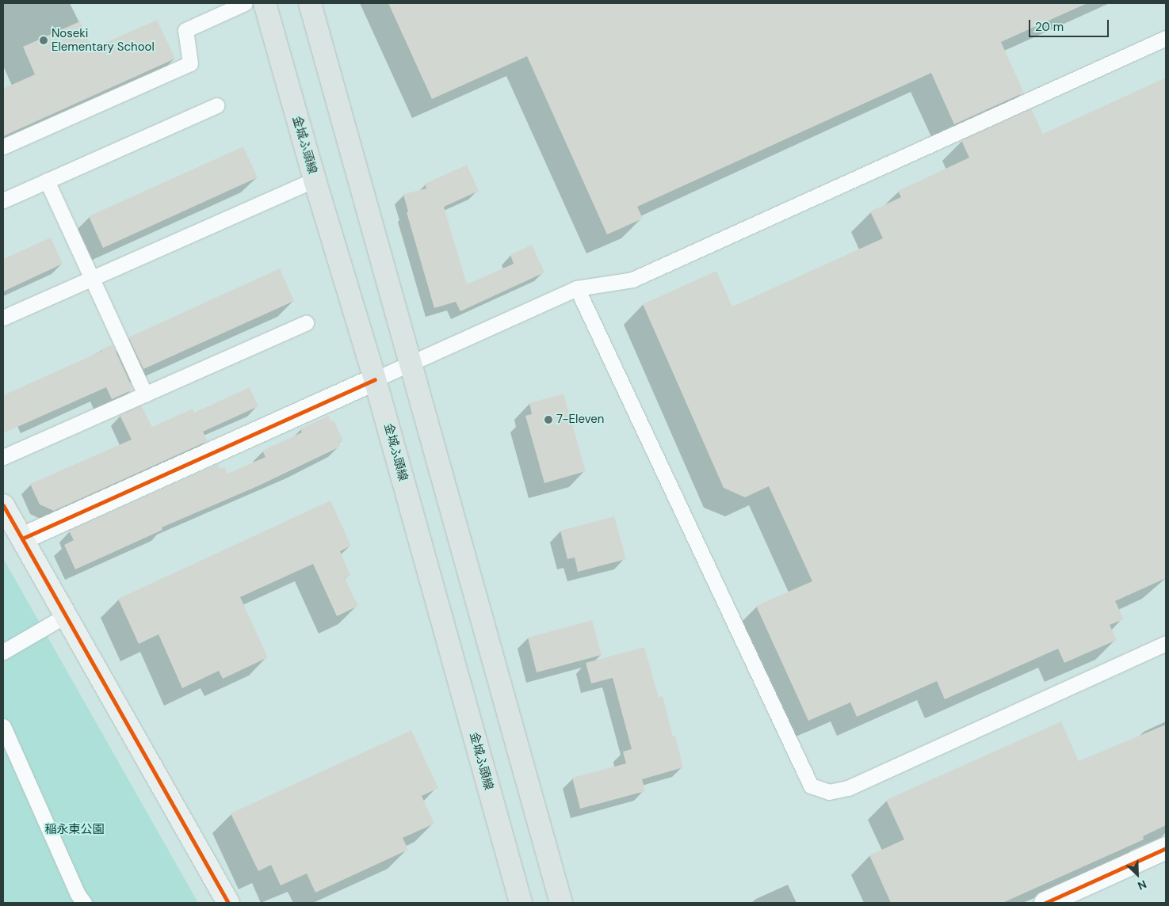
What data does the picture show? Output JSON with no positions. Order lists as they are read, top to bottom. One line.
{"streets":{"main road":["金城ふ頭線"]},"parks":["稲永東公園"],"places":["Noseki Elementary School","7-Eleven"],"scale_bar":"20 m","north":"bottom right"}
